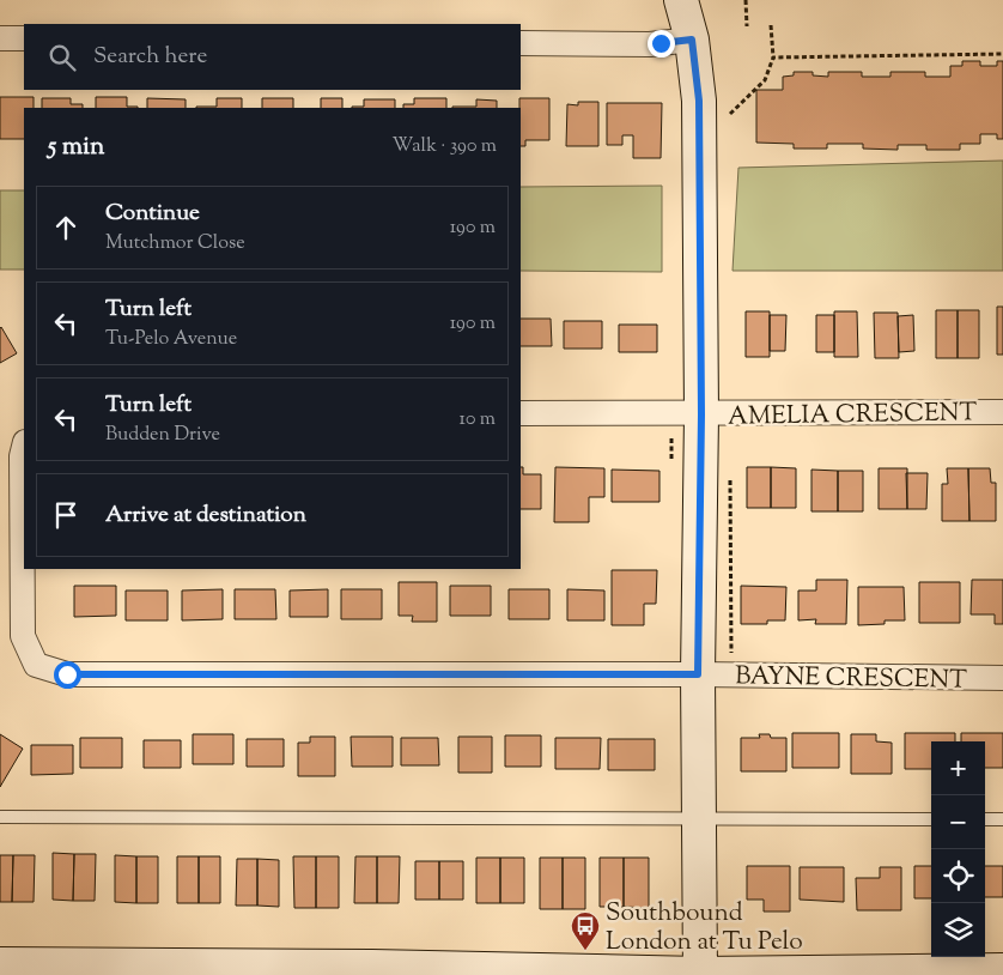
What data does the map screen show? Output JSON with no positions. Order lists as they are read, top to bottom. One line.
{"streets":{"street":["AMELIA CRESCENT","BAYNE CRESCENT"]},"places":{"bus stop":["Southbound London at Tu Pelo"]},"page":{"search":"Search here","heading":["5 min","Walk · 390 m"],"list":[["Continue","Mutchmor Close","190 m"],["Turn left","Tu-Pelo Avenue","190 m"],["Turn left","Budden Drive","10 m"],"Arrive at destination"],"map_buttons":["+","−"]}}
